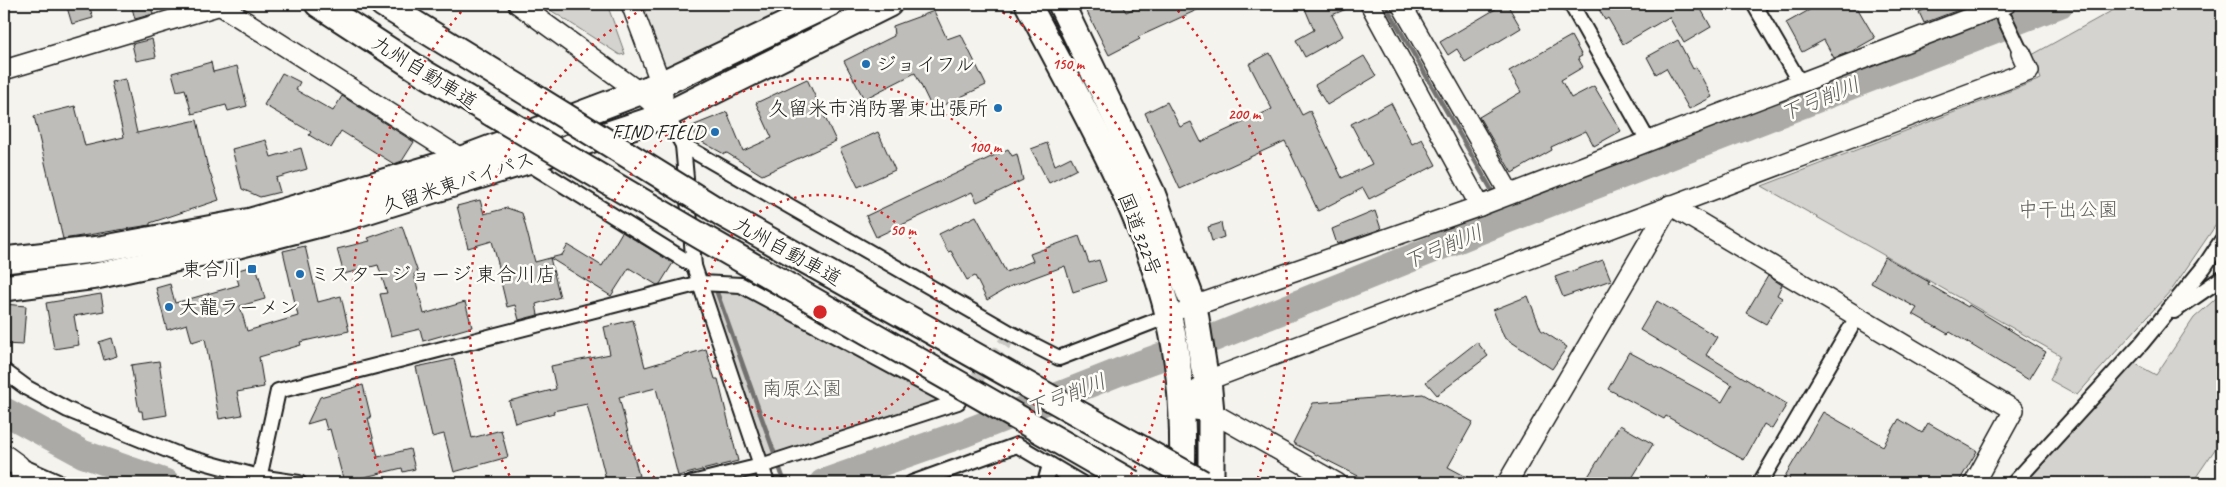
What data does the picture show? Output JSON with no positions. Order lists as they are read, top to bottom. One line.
{"streets":{"highway":["九州自動車道","久留米東バイパス","国道322号"]},"water":["下弓削川"],"parks":["中干出公園","南原公園"],"places":{"other":["ジョイフル","久留米市消防署東出張所","FIND FIELD","ミスタージョージ 東合川店","大龍ラーメン"],"transit":["東合川"]},"rings":["150 m","200 m","100 m","50 m"]}
